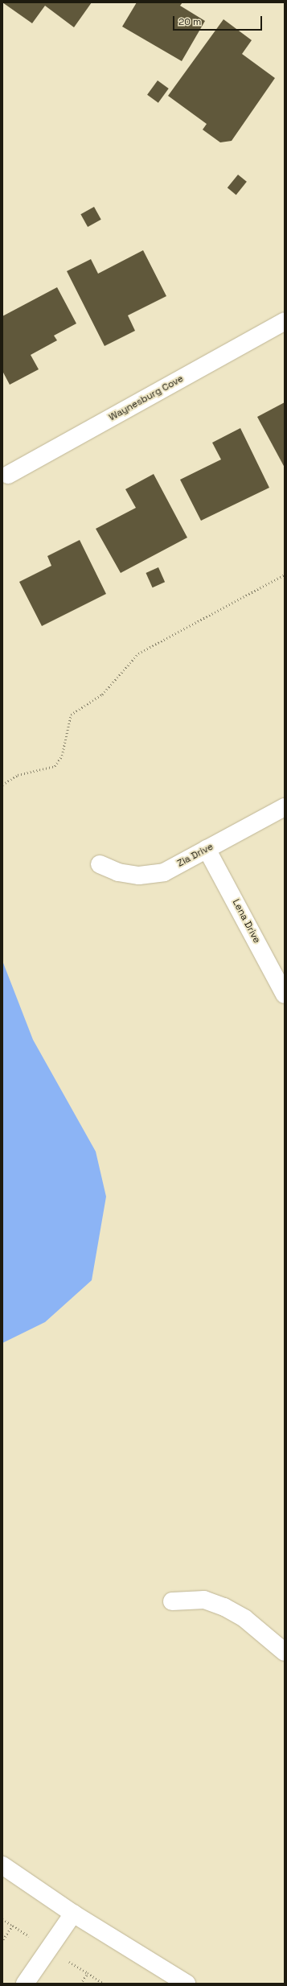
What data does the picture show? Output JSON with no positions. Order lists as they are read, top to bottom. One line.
{"streets":{"street":["Waynesburg Cove","Zia Drive","Lena Drive"]},"crossings":[["Zia Drive","Lena Drive"]],"scale_bar":"20 m"}
